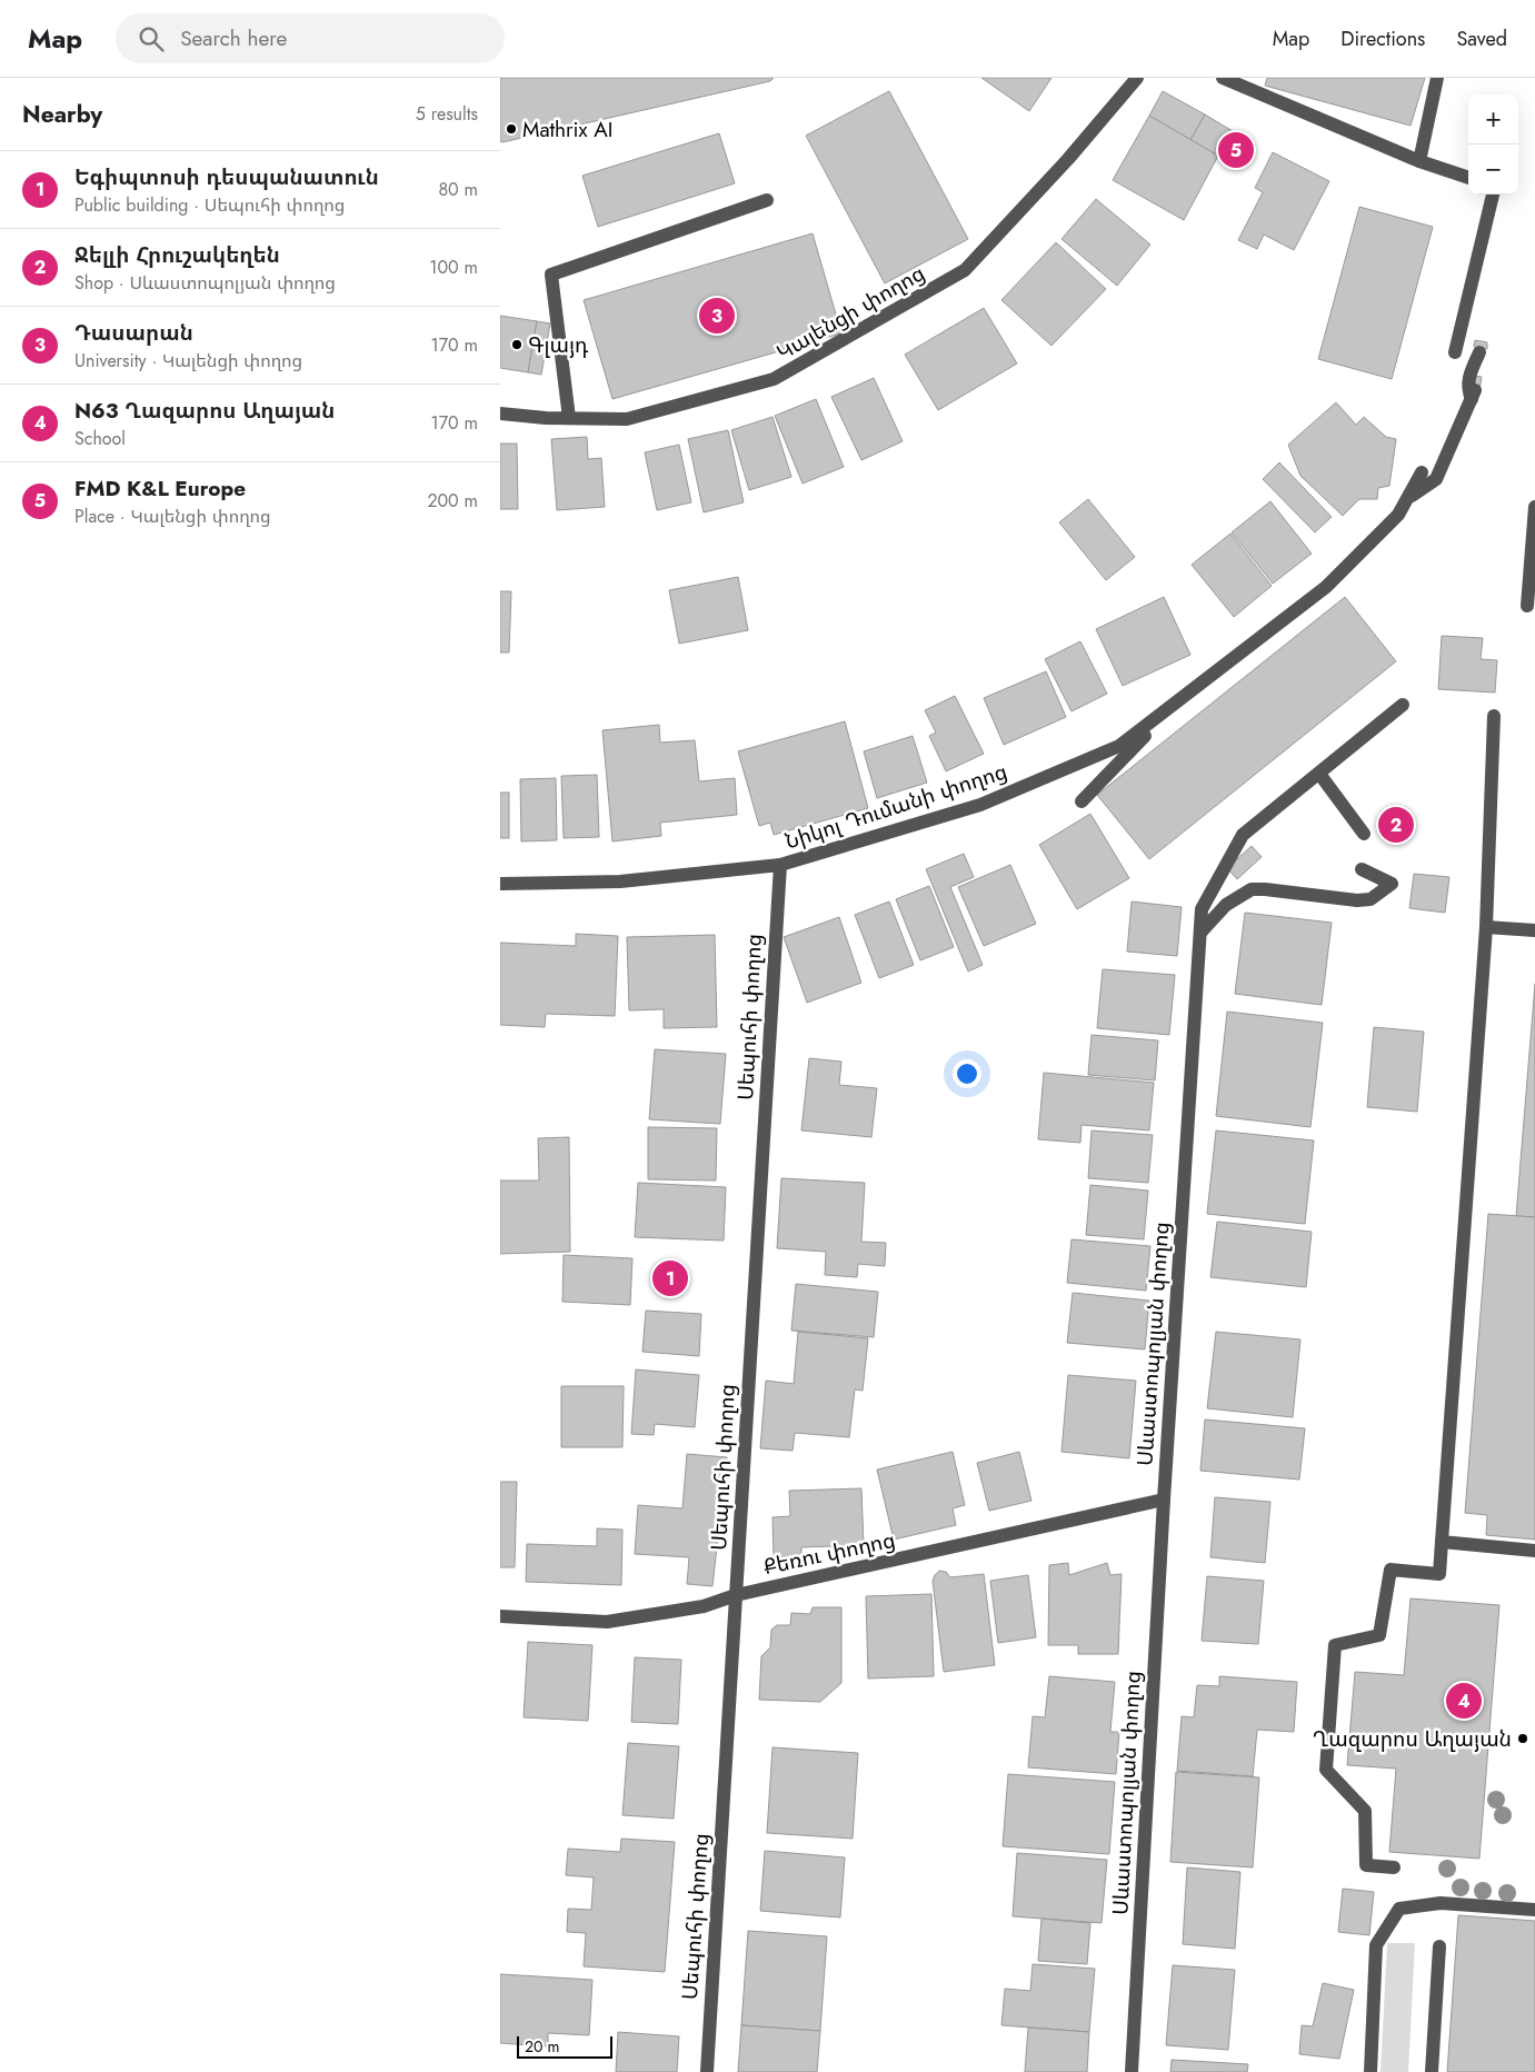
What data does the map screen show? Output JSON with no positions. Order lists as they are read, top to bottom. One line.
{"streets":{"street":["Կալենցի փողոց","Նիկոլ Դումանի փողոց","Սեպուհի փողոց","Սևաստոպոլյան փողոց","Քեռու փողոց"]},"crossings":[["Նիկոլ Դումանի փողոց","Սեպուհի փողոց"],["Սեպուհի փողոց","Քեռու փողոց"],["Սևաստոպոլյան փողոց","Քեռու փողոց"]],"places":["Mathrix AI","Գլայդ","Ղազարոս Աղայան"],"scale_bar":"20 m","page":{"header":"Map","search":"Search here","nav":["Map","Directions","Saved"],"heading":["Nearby","5 results"],"map_buttons":["+","−"],"pins":["5","3","2","1","4"],"list":[{"mark":"1","name":"Եգիպտոսի դեսպանատուն","note":"Public building · Սեպուհի փողոց","value":"80 m"},{"mark":"2","name":"Ջելլի Հրուշակեղեն","note":"Shop · Սևաստոպոլյան փողոց","value":"100 m"},{"mark":"3","name":"Դասարան","note":"University · Կալենցի փողոց","value":"170 m"},{"mark":"4","name":"N63 Ղազարոս Աղայան","note":"School","value":"170 m"},{"mark":"5","name":"FMD K&L Europe","note":"Place · Կալենցի փողոց","value":"200 m"}],"scale":"20 m"}}
